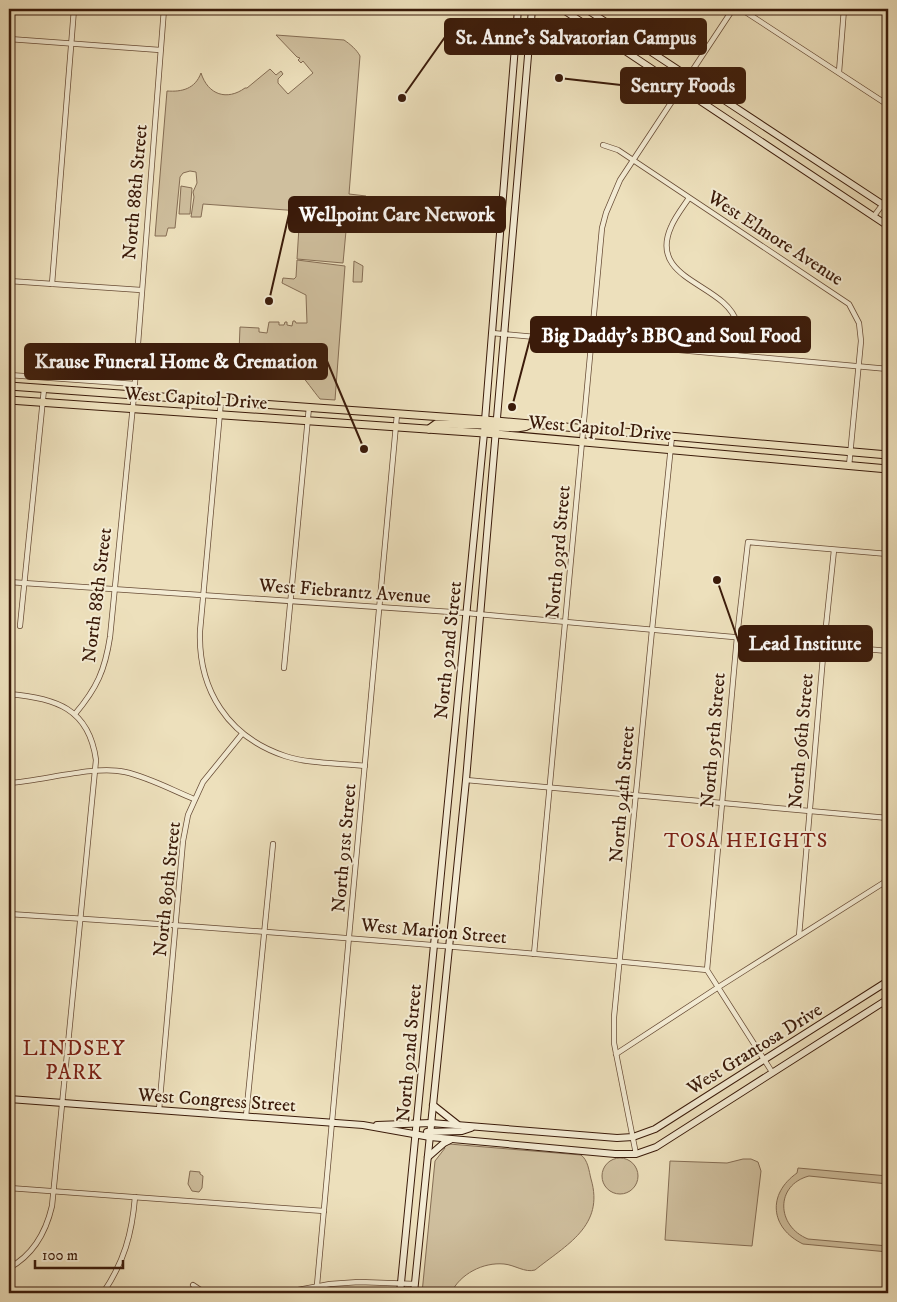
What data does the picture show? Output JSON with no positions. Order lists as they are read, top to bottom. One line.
{"streets":{"main road":["West Capitol Drive","North 92nd Street","West Grantosa Drive","West Congress Street"],"street":["North 88th Street","West Elmore Avenue","North 93rd Street","West Fiebrantz Avenue","North 95th Street","North 96th Street","North 94th Street","North 91st Street","North 89th Street","West Marion Street"]},"crossings":[["North 88th Street","West Capitol Drive"],["North 88th Street","West Fiebrantz Avenue"],["West Elmore Avenue","North 93rd Street"],["West Capitol Drive","North 93rd Street"],["West Capitol Drive","North 92nd Street"],["West Capitol Drive","North 94th Street"],["West Capitol Drive","North 91st Street"],["North 93rd Street","West Fiebrantz Avenue"],["North 93rd Street","West Marion Street"],["West Fiebrantz Avenue","North 92nd Street"],["West Fiebrantz Avenue","North 95th Street"],["West Fiebrantz Avenue","North 96th Street"],["West Fiebrantz Avenue","North 94th Street"],["West Fiebrantz Avenue","North 91st Street"],["North 92nd Street","West Marion Street"],["North 92nd Street","West Congress Street"],["North 95th Street","North 96th Street"],["North 95th Street","West Marion Street"],["North 94th Street","West Marion Street"],["North 94th Street","West Grantosa Drive"],["North 94th Street","West Congress Street"],["North 91st Street","West Marion Street"],["North 91st Street","West Congress Street"],["North 89th Street","West Marion Street"],["North 89th Street","West Congress Street"],["West Grantosa Drive","West Congress Street"]],"districts":["TOSA HEIGHTS","LINDSEY PARK"],"places":["Sentry Foods","St. Anne's Salvatorian Campus","Wellpoint Care Network","Big Daddy's BBQ and Soul Food","Krause Funeral Home & Cremation","Lead Institute"],"scale_bar":"100 m"}
